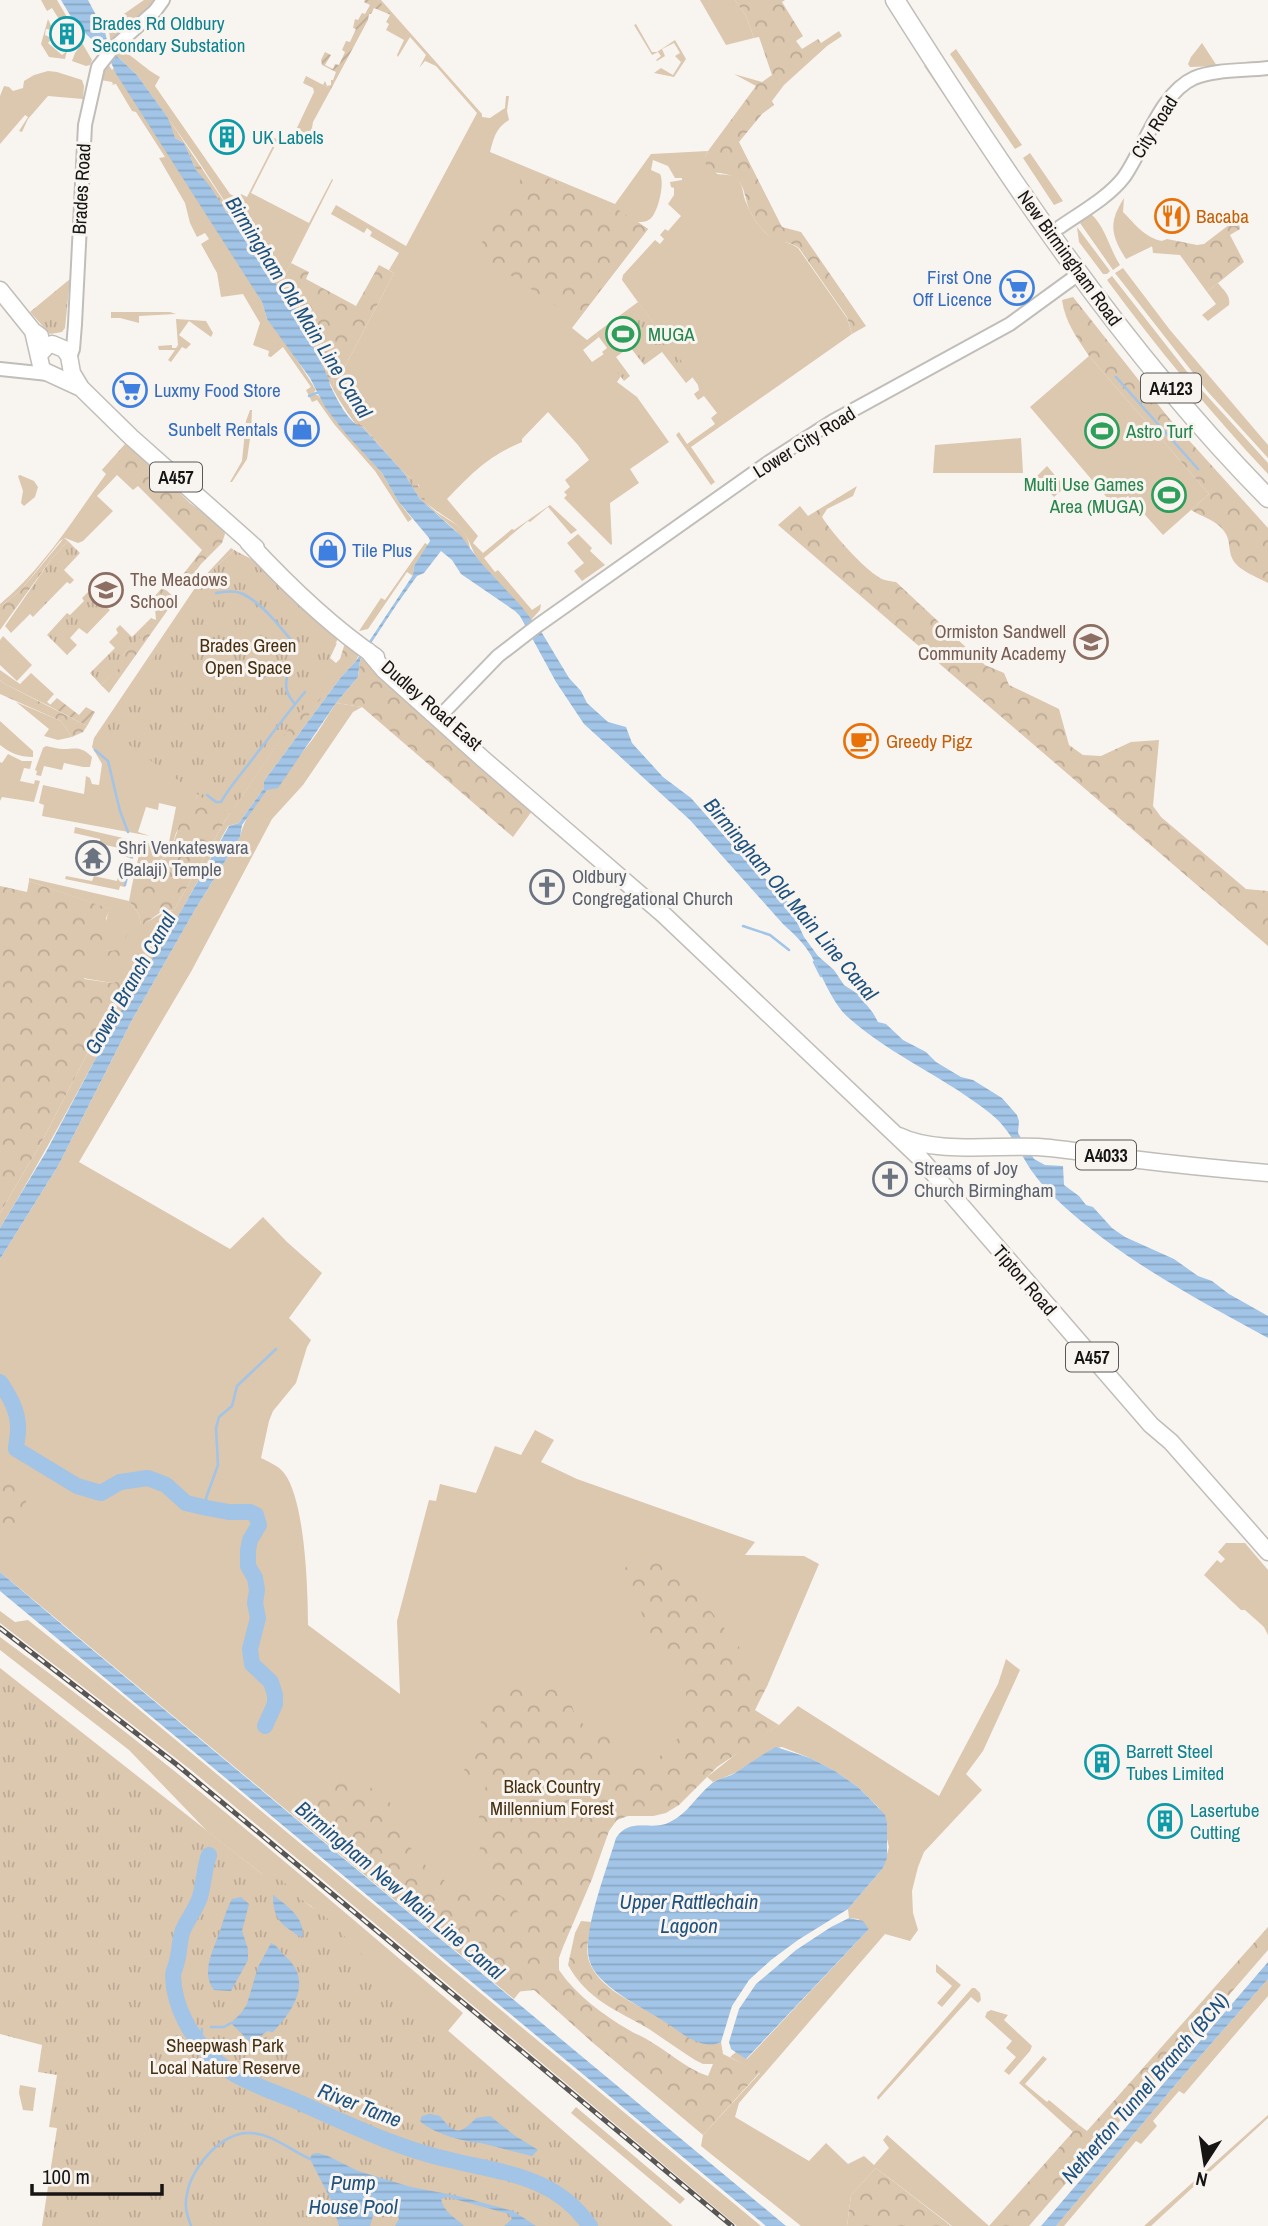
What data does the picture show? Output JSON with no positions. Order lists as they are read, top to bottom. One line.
{"streets":{"highway":["New Birmingham Road","A4123"],"main road":["A457","Dudley Road East","A4033","Tipton Road"],"street":["City Road","Brades Road","Lower City Road"]},"crossings":[["City Road","New Birmingham Road"],["Brades Road","Dudley Road East"],["New Birmingham Road","Lower City Road"],["Lower City Road","Dudley Road East"],["Dudley Road East","A4033"],["Dudley Road East","Tipton Road"],["A4033","Tipton Road"]],"water":["Birmingham Old Main Line Canal","Gower Branch Canal","Birmingham New Main Line Canal","Upper Rattlechain Lagoon","Netherton Tunnel Branch (BCN)","River Tame","Pump House Pool"],"parks":["Brades Green Open Space","Black Country Millennium Forest","Sheepwash Park Local Nature Reserve"],"places":{"building":["Brades Rd Oldbury Secondary Substation","UK Labels","Barrett Steel Tubes Limited","Lasertube Cutting"],"restaurant":["Bacaba"],"supermarket":["First One Off Licence","Luxmy Food Store"],"sports":["MUGA","Astro Turf","Multi Use Games Area (MUGA)"],"shop":["Sunbelt Rentals","Tile Plus"],"school or university":["The Meadows School","Ormiston Sandwell Community Academy"],"cafe":["Greedy Pigz"],"temple":["Shri Venkateswara (Balaji) Temple"],"church":["Oldbury Congregational Church","Streams of Joy Church Birmingham"]},"scale_bar":"100 m","north":"bottom"}
